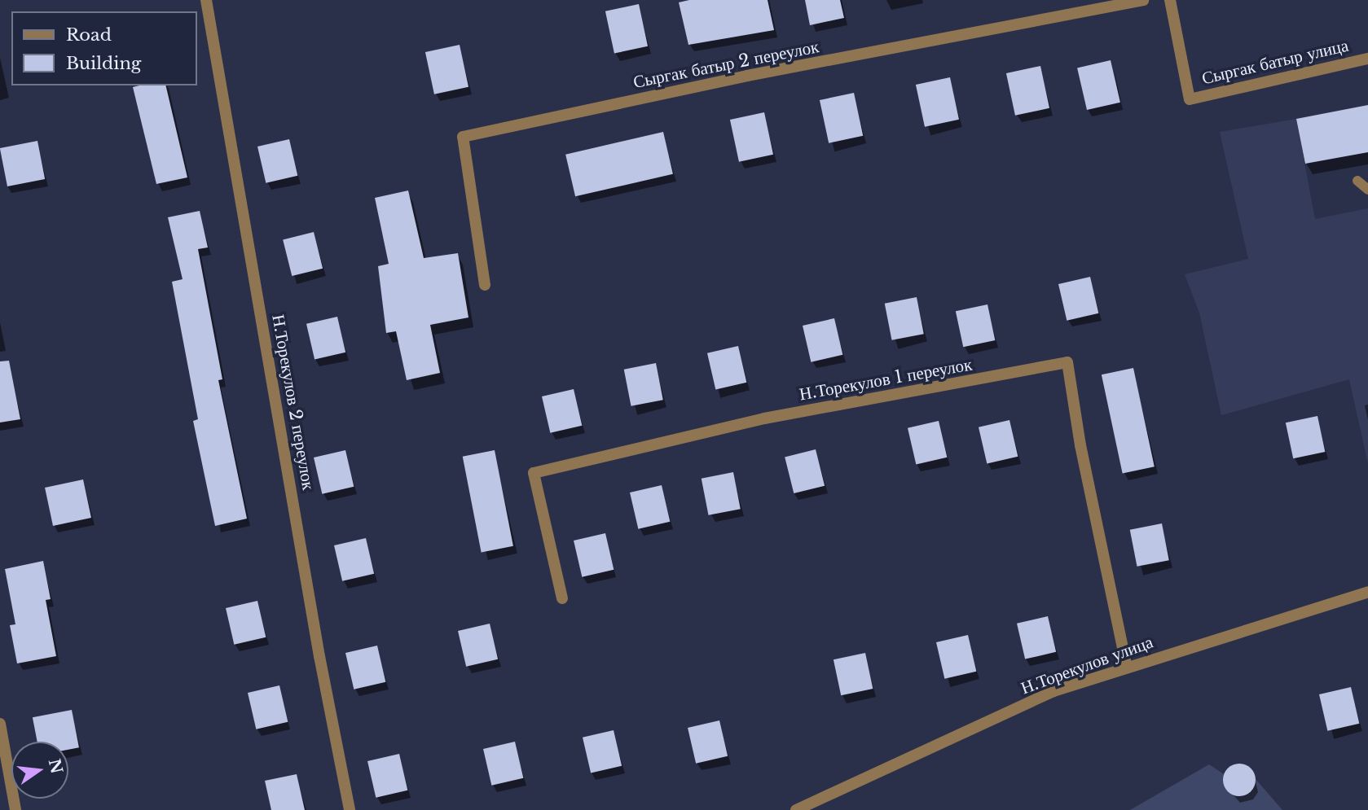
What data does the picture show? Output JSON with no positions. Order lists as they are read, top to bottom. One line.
{"streets":{"street":["Сыргак батыр улица","Сыргак батыр 2 переулок","Н.Торекулов 1 переулок","Н.Торекулов 2 переулок","Н.Торекулов улица"]},"crossings":[["Н.Торекулов 1 переулок","Н.Торекулов улица"]],"legend":["Road","Building"],"north":"right"}
